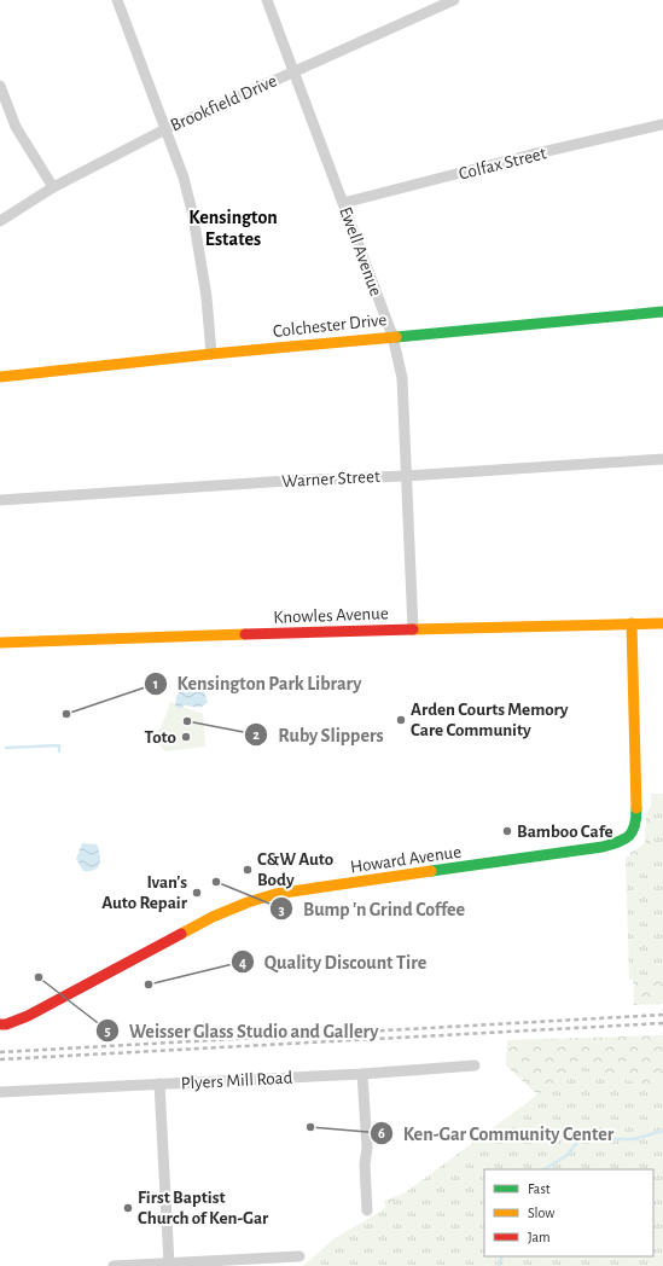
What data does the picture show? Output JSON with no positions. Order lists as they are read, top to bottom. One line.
{"streets":{"street":["Brookfield Drive","Colfax Street","Ewell Avenue","Colchester Drive","Warner Street","Knowles Avenue","Howard Avenue","Plyers Mill Road"]},"crossings":[["Brookfield Drive","Ewell Avenue"],["Colfax Street","Ewell Avenue"],["Ewell Avenue","Colchester Drive"],["Ewell Avenue","Warner Street"],["Ewell Avenue","Knowles Avenue"],["Knowles Avenue","Howard Avenue"]],"districts":["Kensington Estates"],"places":["Kensington Park Library","Arden Courts Memory Care Community","Ruby Slippers","Toto","Bamboo Cafe","C&W Auto Body","Bump 'n Grind Coffee","Ivan's Auto Repair","Weisser Glass Studio and Gallery","Quality Discount Tire","Ken-Gar Community Center","First Baptist Church of Ken-Gar"],"legend":["Fast","Slow","Jam"]}
